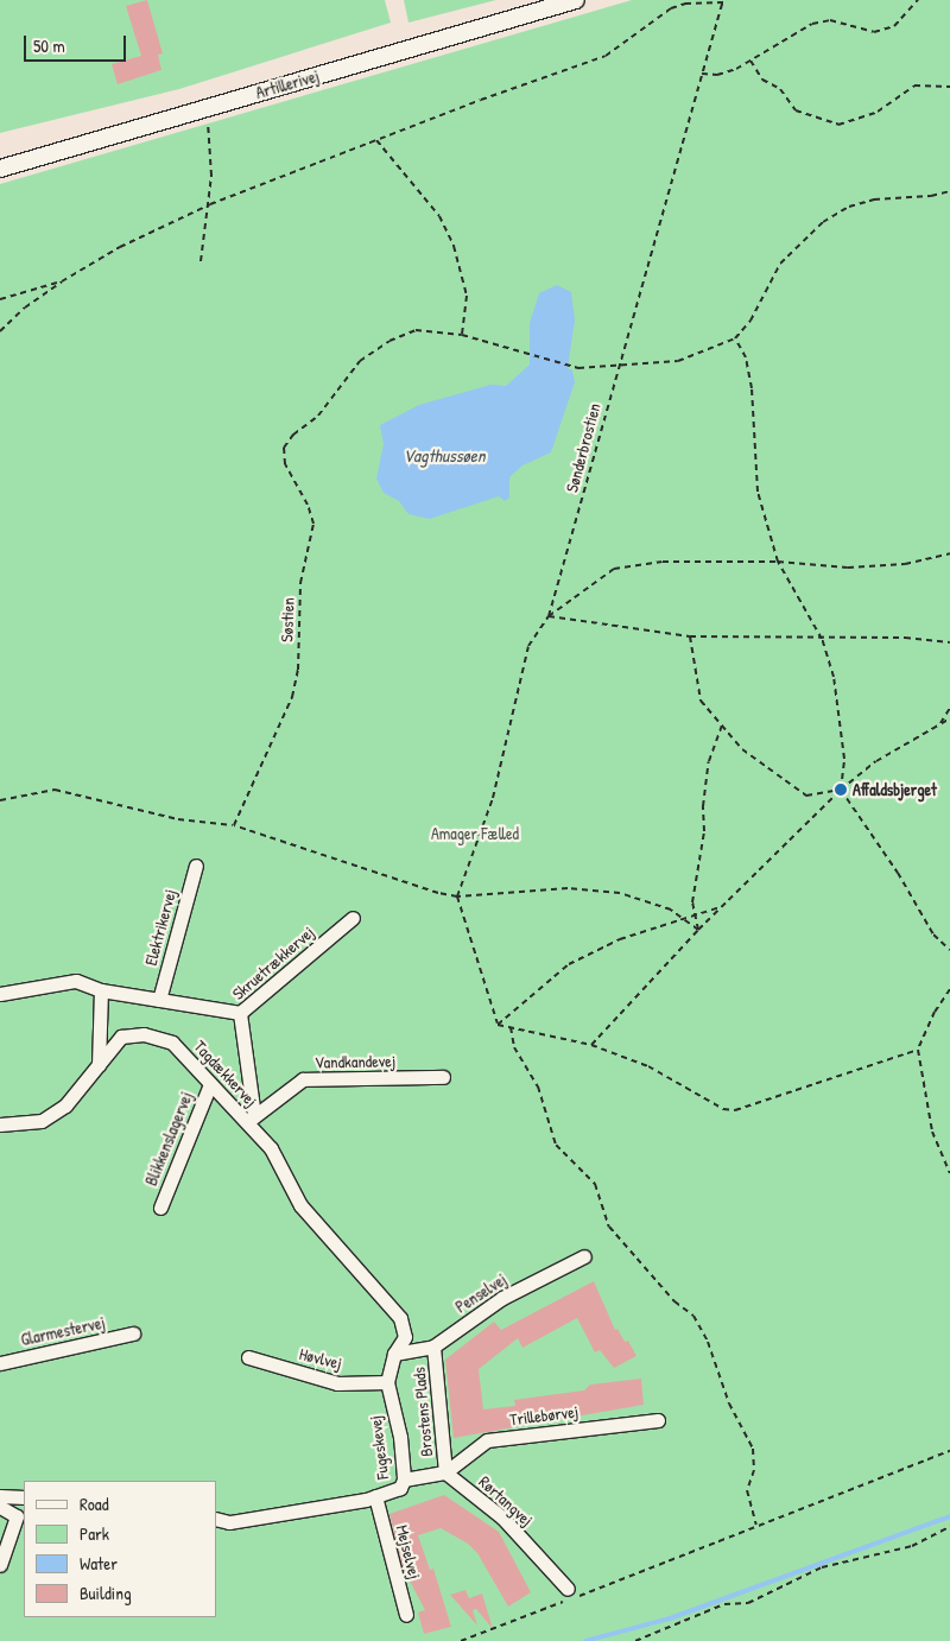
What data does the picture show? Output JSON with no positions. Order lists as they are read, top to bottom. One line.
{"streets":{"street":["Artillerivej","Elektrikervej","Skruetrækkervej","Vandkandevej","Tagdækkervej","Blikkenslagervej","Penselvej","Glarmestervej","Høvlvej","Brostens Plads","Trillebørvej","Fugeskevej","Rørtangvej","Mejselvej"],"path":["Sønderbrostien","Søstien"]},"crossings":[["Sønderbrostien","Søstien"],["Skruetrækkervej","Vandkandevej"],["Skruetrækkervej","Tagdækkervej"],["Vandkandevej","Tagdækkervej"],["Tagdækkervej","Blikkenslagervej"],["Tagdækkervej","Fugeskevej"],["Penselvej","Brostens Plads"],["Penselvej","Fugeskevej"],["Høvlvej","Fugeskevej"],["Brostens Plads","Trillebørvej"],["Brostens Plads","Rørtangvej"],["Trillebørvej","Rørtangvej"],["Fugeskevej","Mejselvej"]],"water":["Vagthussøen"],"parks":["Amager Fælled"],"places":["Affaldsbjerget"],"legend":["Road","Park","Water","Building"],"scale_bar":"50 m"}
